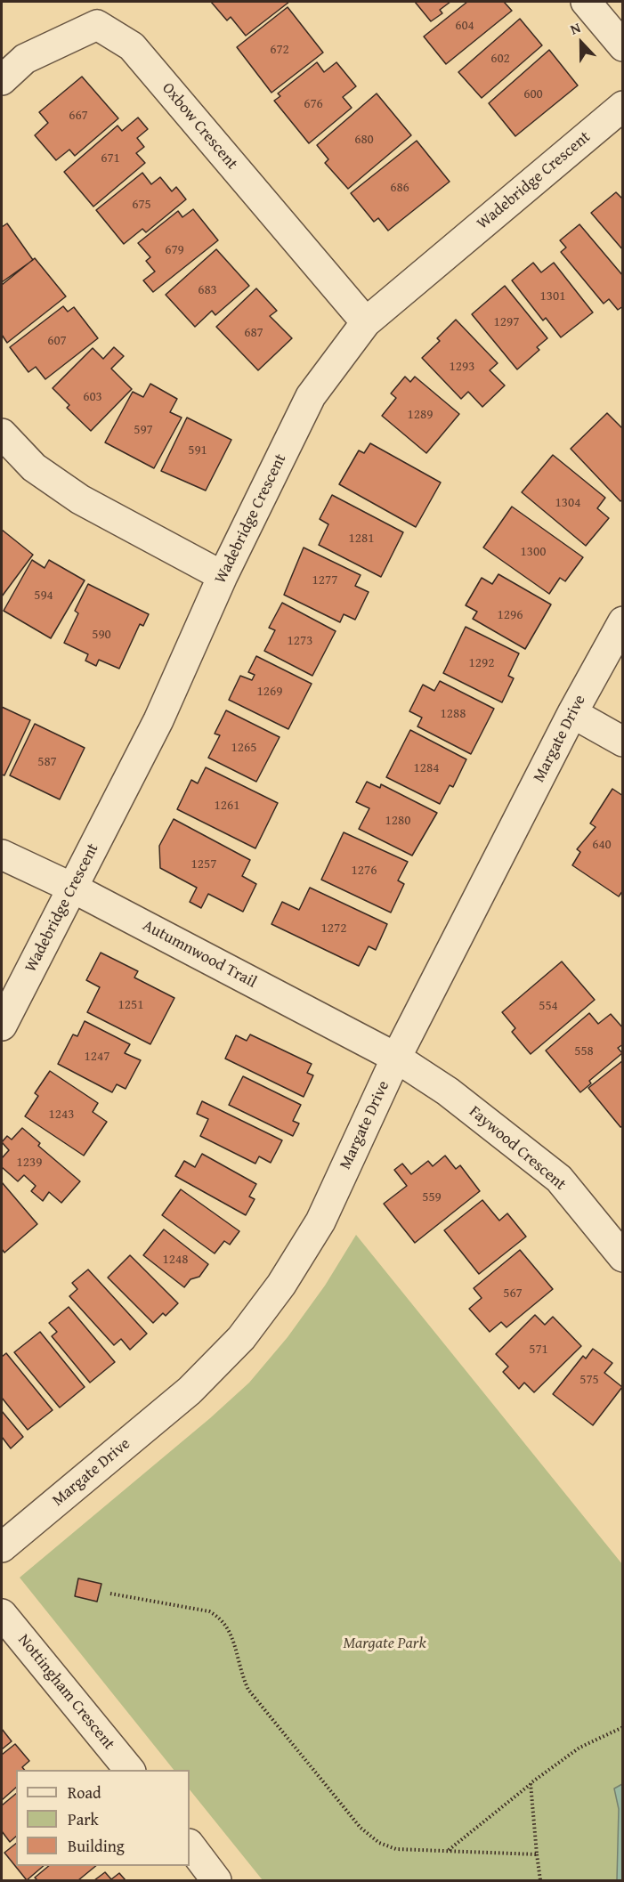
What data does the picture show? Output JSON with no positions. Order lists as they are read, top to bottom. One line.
{"streets":{"street":["Oxbow Crescent","Wadebridge Crescent","Margate Drive","Autumnwood Trail","Faywood Crescent","Nottingham Crescent"]},"crossings":[["Oxbow Crescent","Wadebridge Crescent"],["Wadebridge Crescent","Autumnwood Trail"],["Margate Drive","Autumnwood Trail"],["Margate Drive","Faywood Crescent"],["Autumnwood Trail","Faywood Crescent"]],"parks":["Margate Park"],"house_numbers":["604","672","602","600","676","667","680","671","686","675","679","683","1301","1297","687","607","1293","603","1289","597","591","1304","1281","1300","1277","594","1296","590","1273","1292","1269","1288","1265","587","1284","1261","1280","640","1257","1276","1272","1251","554","558","1247","1243","1239","559","1248","567","571","575"],"legend":["Road","Park","Building"],"north":"top"}
